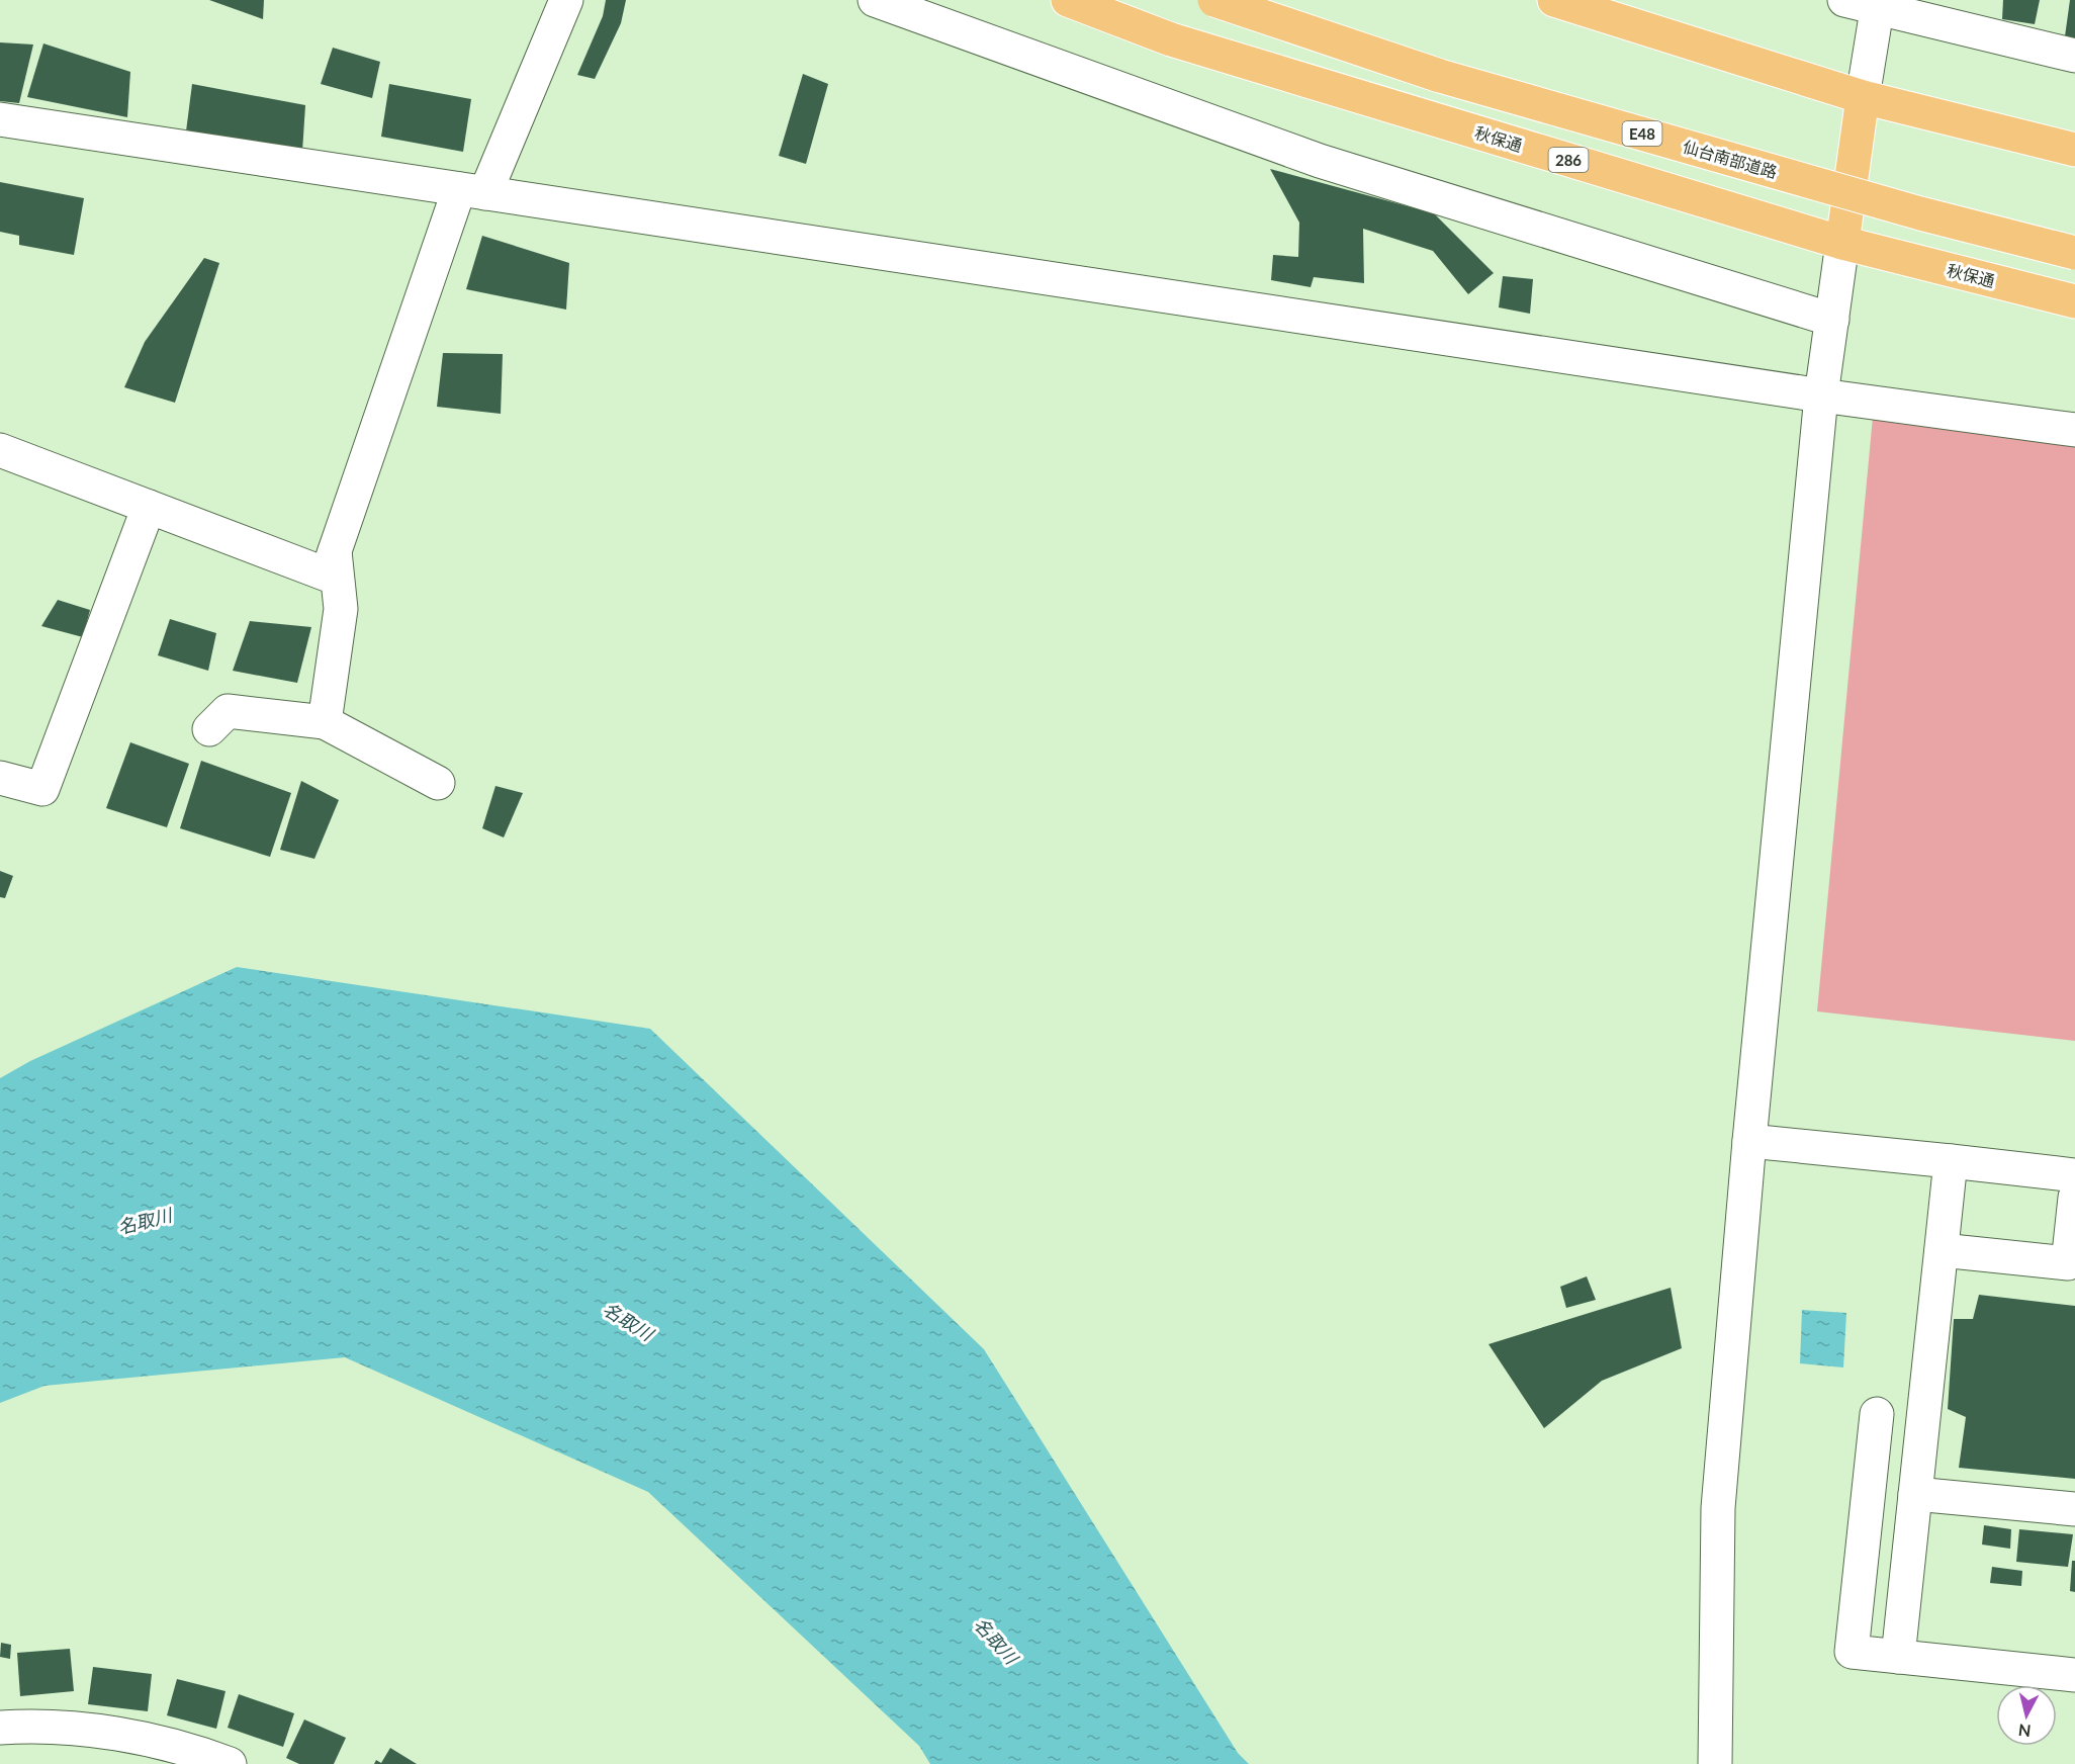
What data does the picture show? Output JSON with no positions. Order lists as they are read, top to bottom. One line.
{"streets":{"highway":["E48","秋保通","仙台南部道路","286"]},"water":["名取川"],"north":"bottom"}
